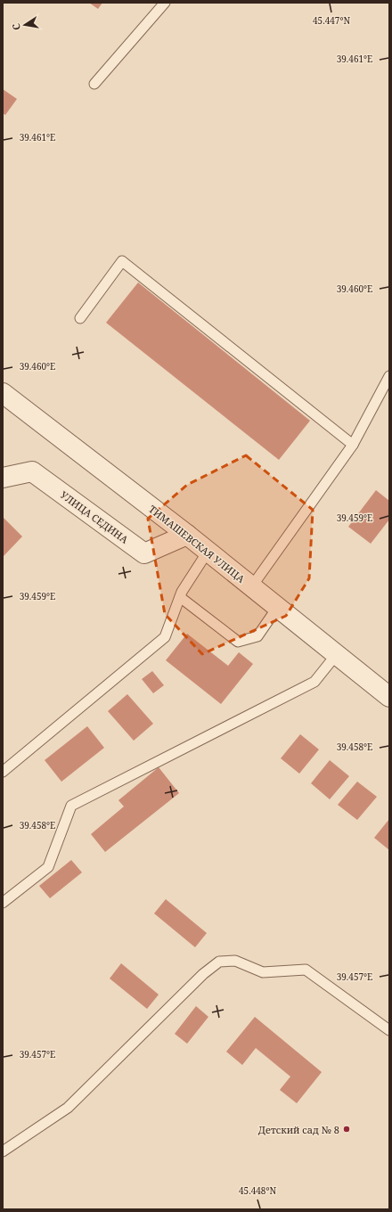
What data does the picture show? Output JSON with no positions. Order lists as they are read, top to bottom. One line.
{"streets":{"street":["УЛИЦА СЕДИНА","ТИМАШЕВСКАЯ УЛИЦА"]},"crossings":[["УЛИЦА СЕДИНА","ТИМАШЕВСКАЯ УЛИЦА"]],"places":["Детский сад № 8"],"north":"left","coordinates":["45.447°N","39.461°E","39.460°E","39.459°E","39.458°E","39.457°E","45.448°N"]}
